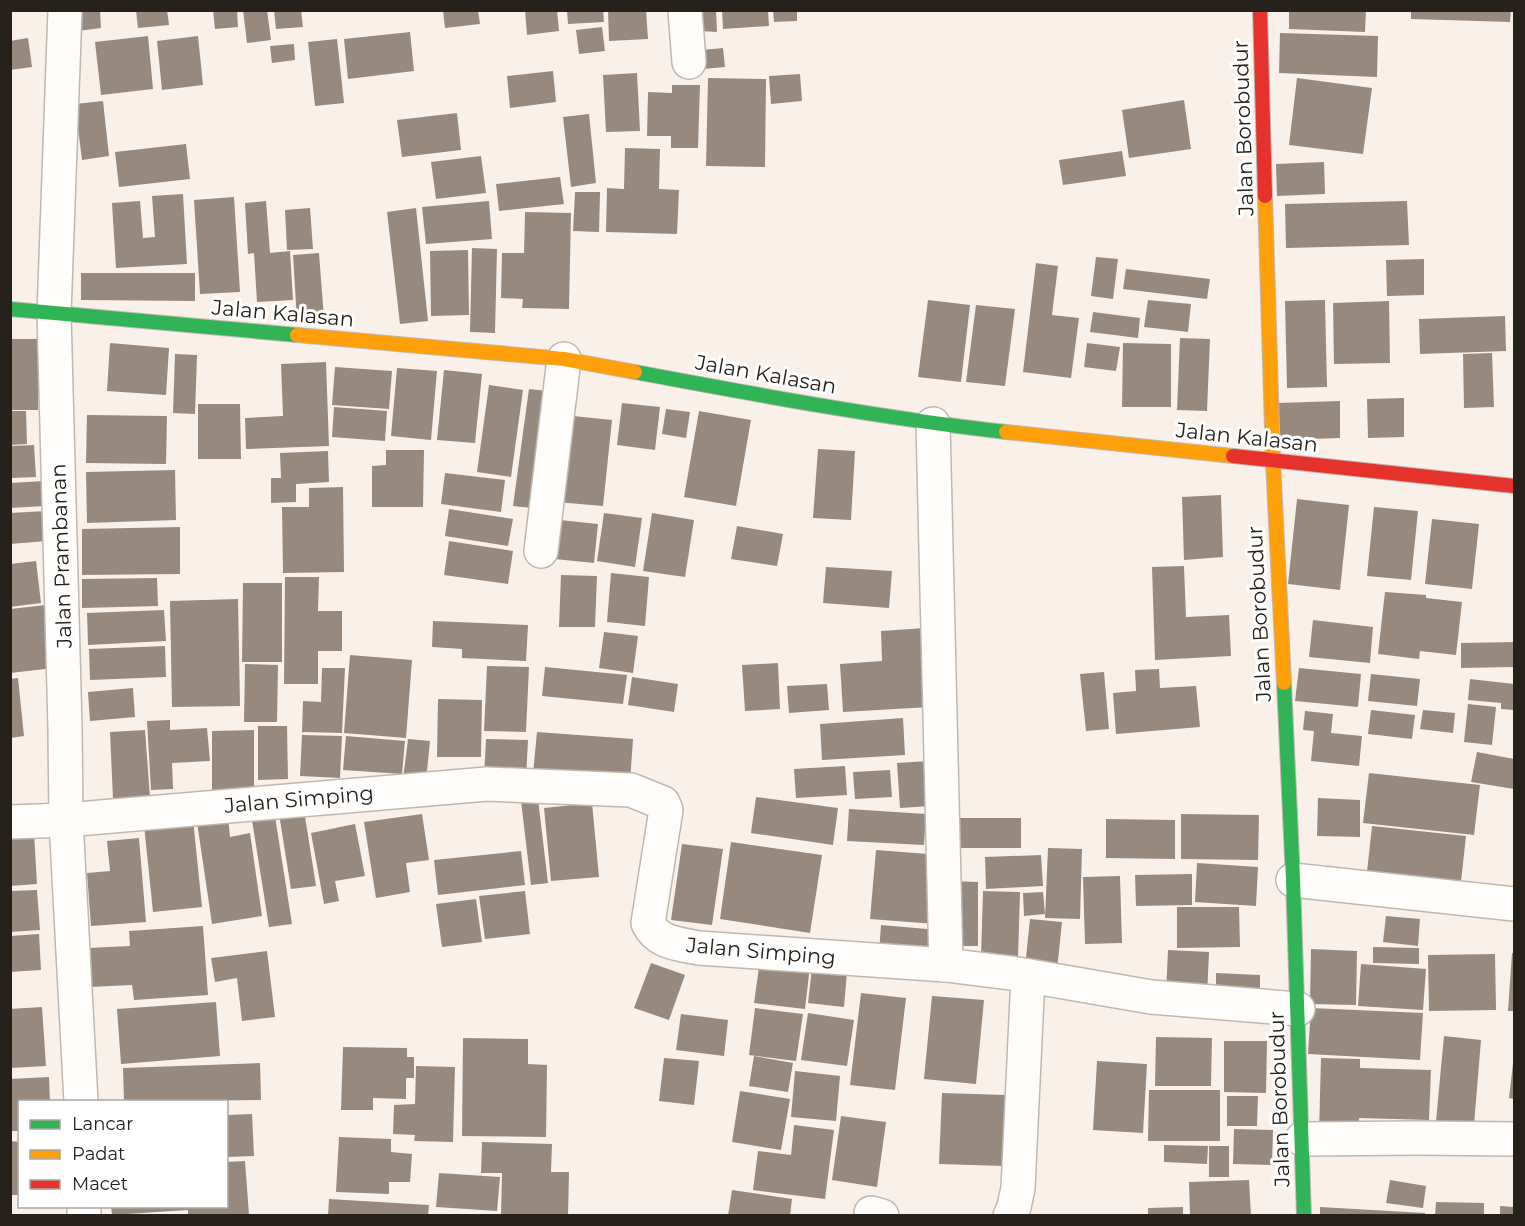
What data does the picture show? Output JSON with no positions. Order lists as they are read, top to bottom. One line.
{"streets":{"street":["Jalan Borobudur","Jalan Kalasan","Jalan Prambanan","Jalan Simping"]},"crossings":[["Jalan Borobudur","Jalan Kalasan"],["Jalan Borobudur","Jalan Simping"],["Jalan Kalasan","Jalan Prambanan"],["Jalan Prambanan","Jalan Simping"]],"legend":["Lancar","Padat","Macet"]}
